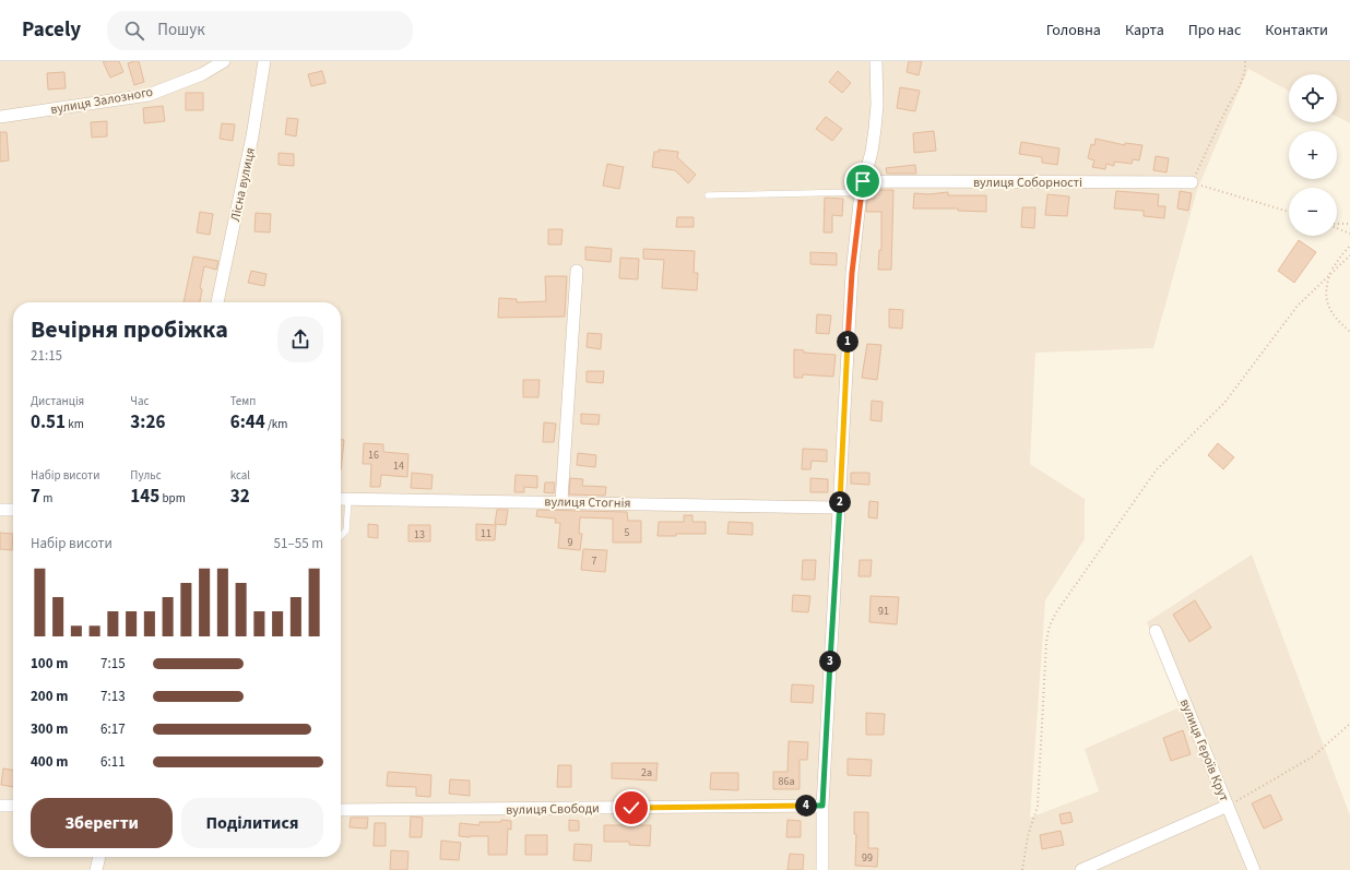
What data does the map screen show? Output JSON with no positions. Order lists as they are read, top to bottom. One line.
{"streets":{"street":["вулиця Залозного","вулиця Соборності","Лісна вулиця","вулиця Стогнія","вулиця Героїв Крут","вулиця Свободи"]},"house_numbers":["16","14","5","11","13","9","7","91","2а","86а","99"],"page":{"header":"Pacely","search":"Пошук","nav":["Головна","Карта","Про нас","Контакти"],"map_buttons":["+","−"],"heading":["Вечірня пробіжка","21:15"],"pins":["1","2","3","4"],"stats":[["Дистанція","0.51 km"],["Час","3:26"],["Темп","6:44 /km"],["Набір висоти","7 m"],["Пульс","145 bpm"],["kcal","32"]],"chart":["Набір висоти","51–55 m"],"list":[{"name":"100 m","note":"7:15"},{"name":"200 m","note":"7:13"},{"name":"300 m","note":"6:17"},{"name":"400 m","note":"6:11"}],"buttons":["Зберегти","Поділитися"]}}
